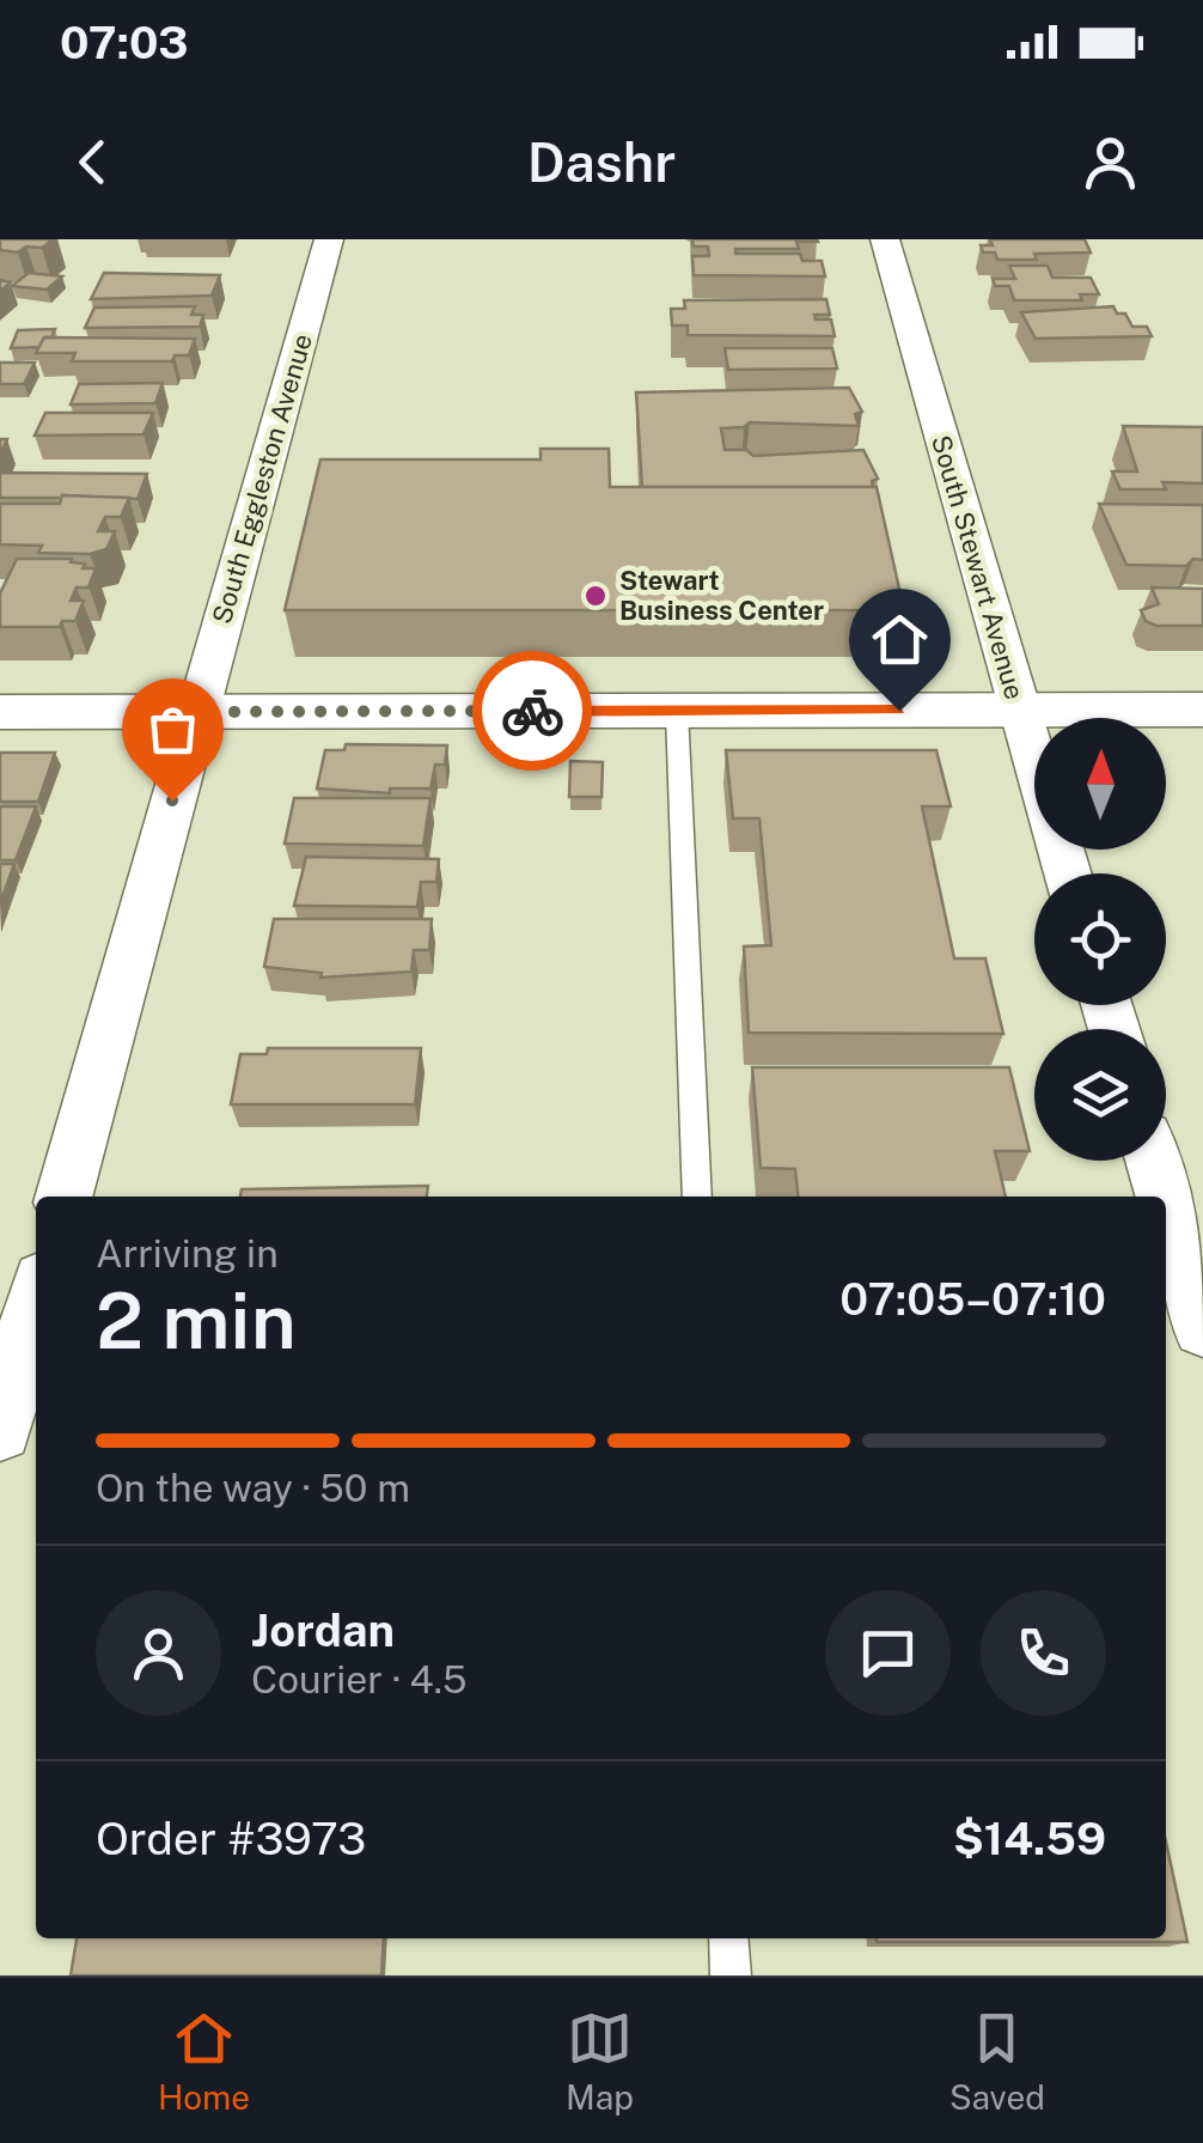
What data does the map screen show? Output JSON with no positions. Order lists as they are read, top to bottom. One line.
{"streets":{"street":["South Eggleston Avenue","South Stewart Avenue"]},"places":["Stewart Business Center"],"north":"top","page":{"status":"07:03","header":"Dashr","heading":["2 min","Arriving in","07:05–07:10"],"panel":["Jordan","Courier · 4.5","Order #3973","$14.59"],"bar":"On the way · 50 m","tabs":["Home","Map","Saved"]}}
